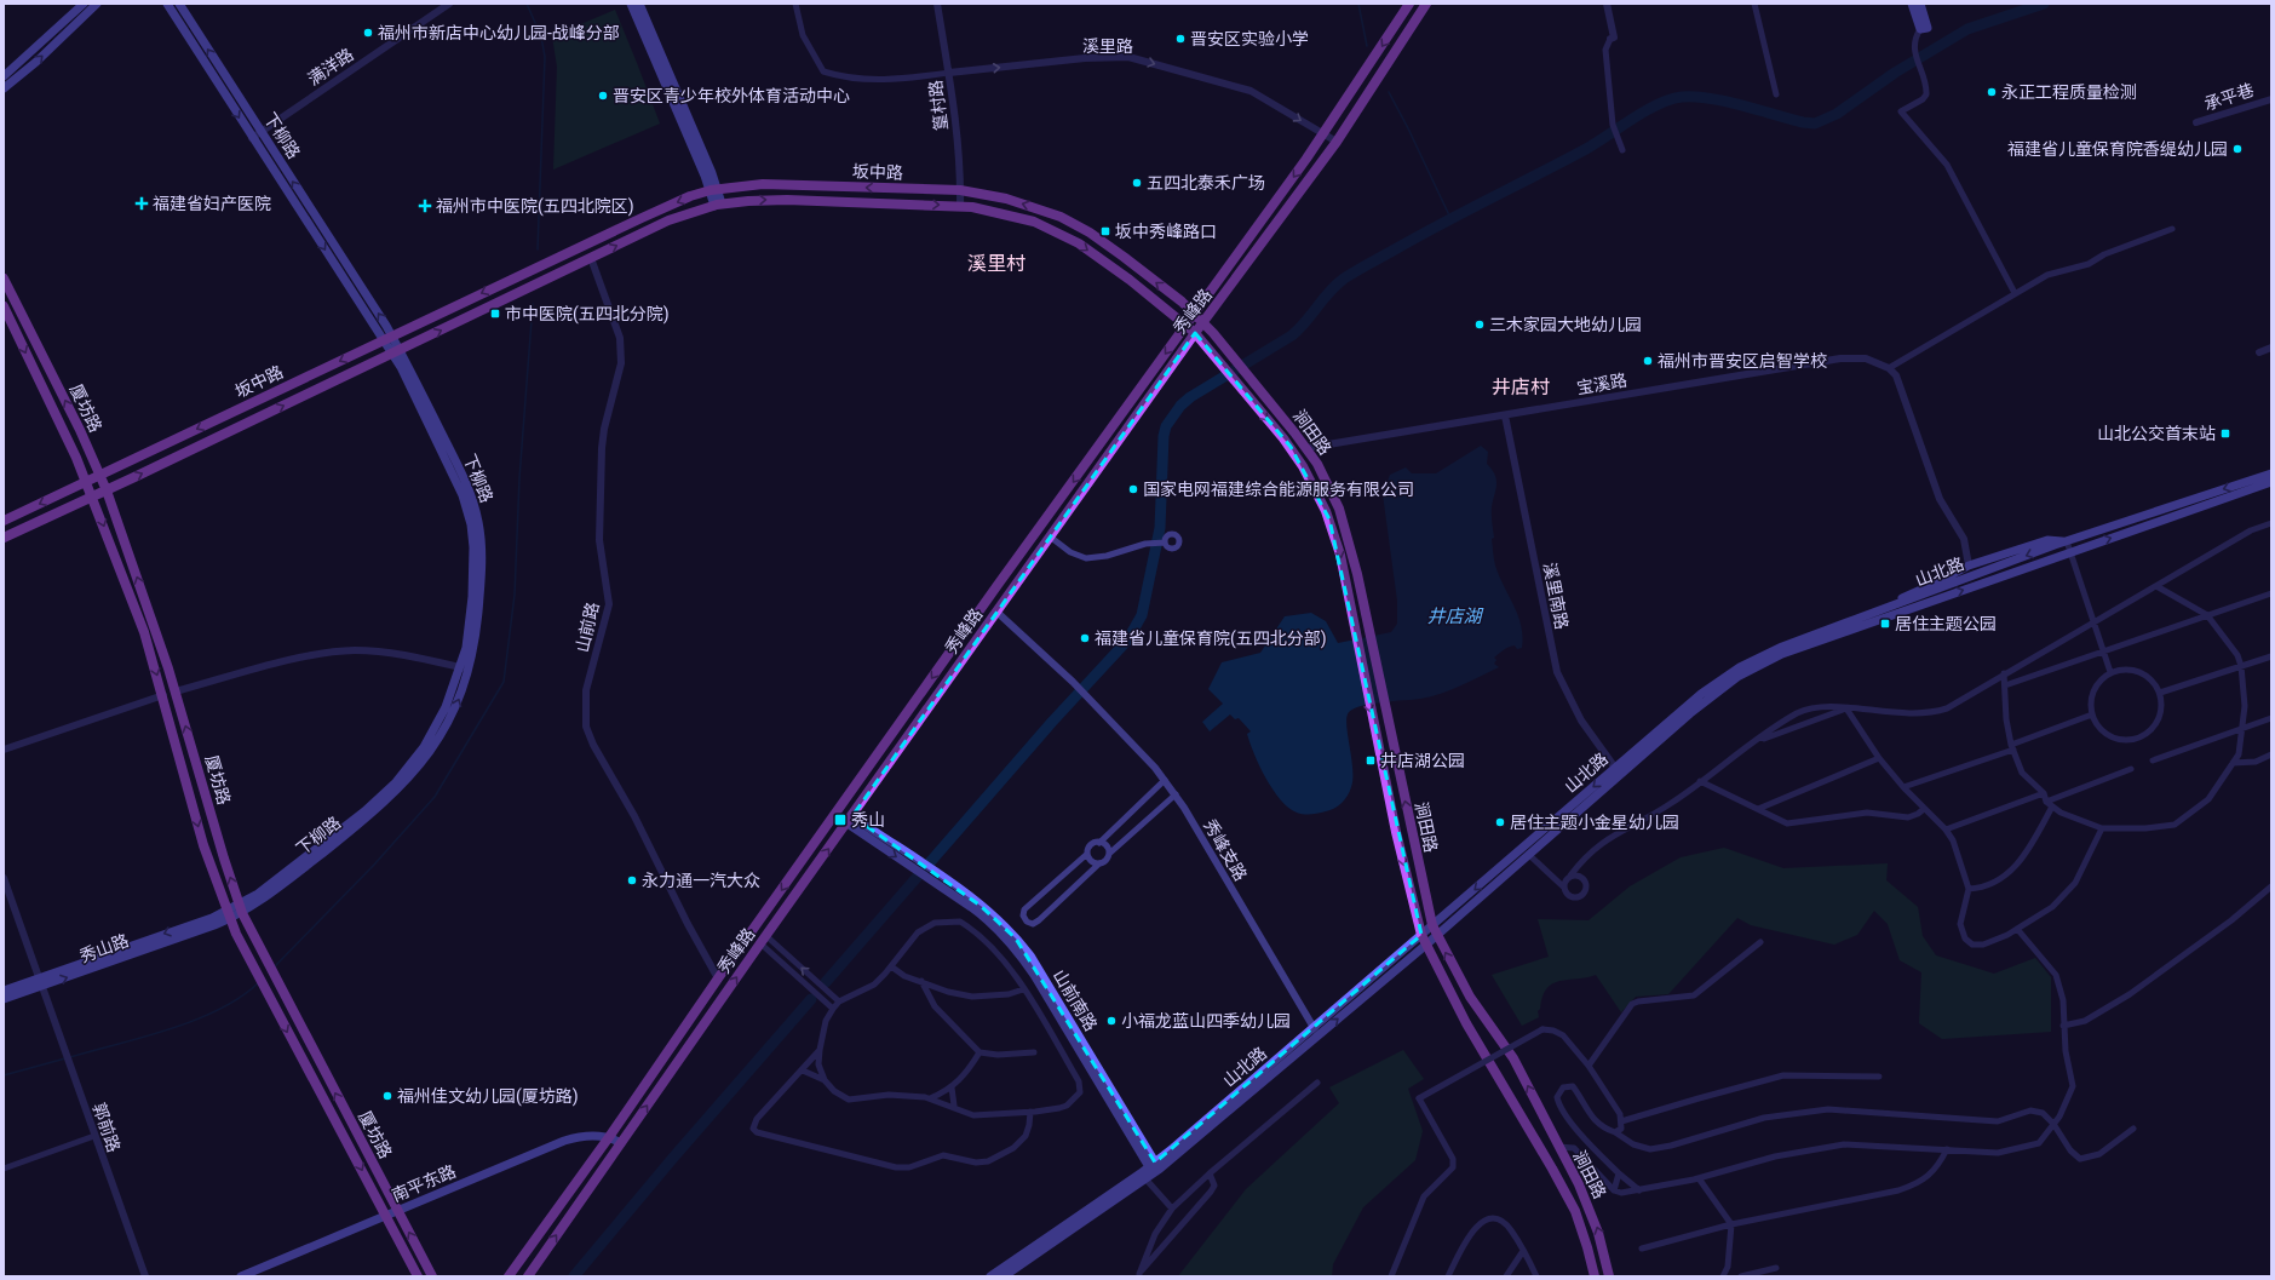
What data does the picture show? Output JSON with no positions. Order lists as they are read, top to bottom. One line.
{"streets":{"main road":["下柳路","坂中路","秀峰路","厦坊路","涧田路","山北路","秀山路","山前南路","南平东路"],"street":["溪里路","满洋路","承平巷","篁村路","宝溪路","溪里南路","山前路","秀峰支路","郭前路"]},"crossings":[["溪里路","篁村路"],["溪里路","秀峰路"],["满洋路","下柳路"],["篁村路","坂中路"],["下柳路","坂中路"],["下柳路","厦坊路"],["下柳路","秀山路"],["坂中路","秀峰路"],["坂中路","厦坊路"],["坂中路","涧田路"],["坂中路","山前路"],["秀峰路","涧田路"],["秀峰路","山前路"],["秀峰路","秀峰支路"],["秀峰路","山前南路"],["秀峰路","南平东路"],["宝溪路","涧田路"],["宝溪路","溪里南路"],["厦坊路","南平东路"],["涧田路","山北路"],["山北路","溪里南路"],["山北路","秀峰支路"],["山北路","山前南路"],["秀山路","郭前路"]],"one_way":["溪里路"],"districts":["溪里村","井店村"],"water":["井店湖"],"places":{"other":["福州市新店中心幼儿园-战峰分部","晋安区实验小学","永正工程质量检测","晋安区青少年校外体育活动中心","福建省儿童保育院香缇幼儿园","五四北泰禾广场","三木家园大地幼儿园","福州市晋安区启智学校","国家电网福建综合能源服务有限公司","福建省儿童保育院(五四北分部)","居住主题小金星幼儿园","永力通一汽大众","小福龙蓝山四季幼儿园","福州佳文幼儿园(厦坊路)"],"health":["福建省妇产医院","福州市中医院(五四北院区)"],"transit":["坂中秀峰路口","市中医院(五四北分院)","山北公交首末站","居住主题公园","井店湖公园","秀山"]}}
